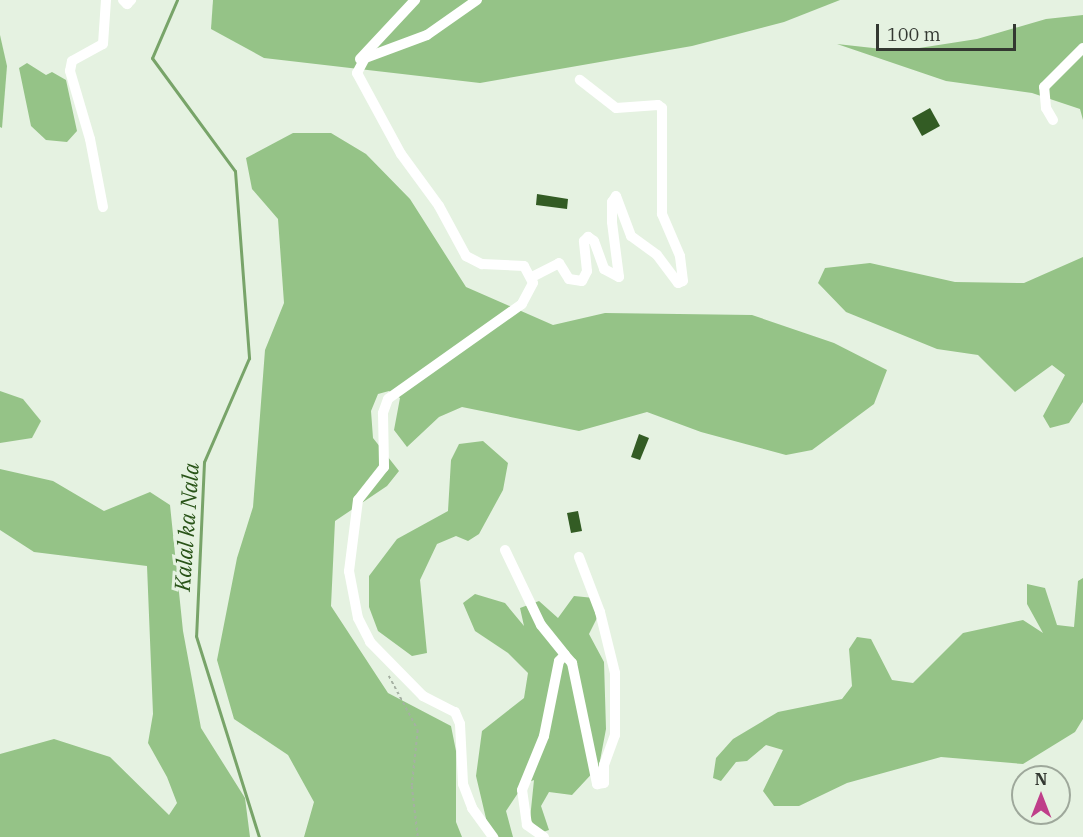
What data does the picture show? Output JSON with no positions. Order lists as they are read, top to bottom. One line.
{"water":["Kalal ka Nala"],"scale_bar":"100 m","north":"top"}
